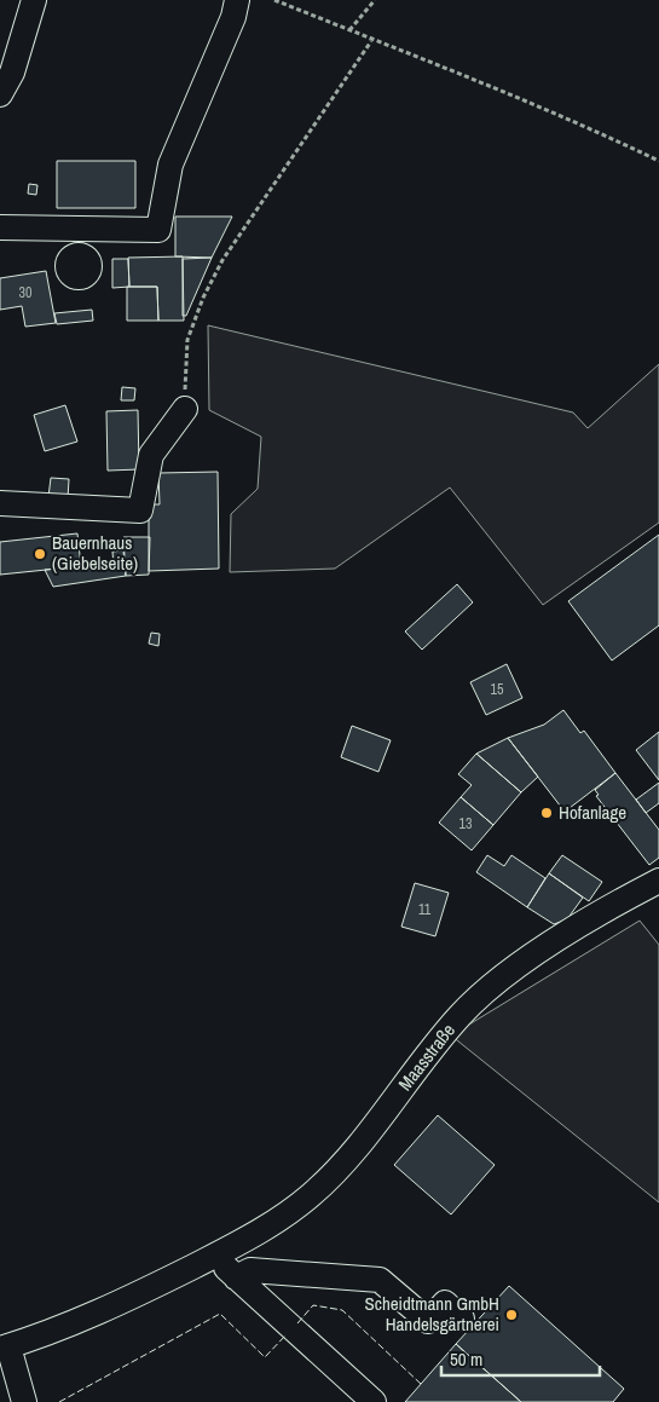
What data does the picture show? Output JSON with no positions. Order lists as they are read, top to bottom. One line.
{"streets":{"street":["Maasstraße"]},"places":["Bauernhaus (Giebelseite)","Hofanlage","Scheidtmann GmbH Handelsgärtnerei"],"house_numbers":["30","15","13","11"],"scale_bar":"50 m"}
